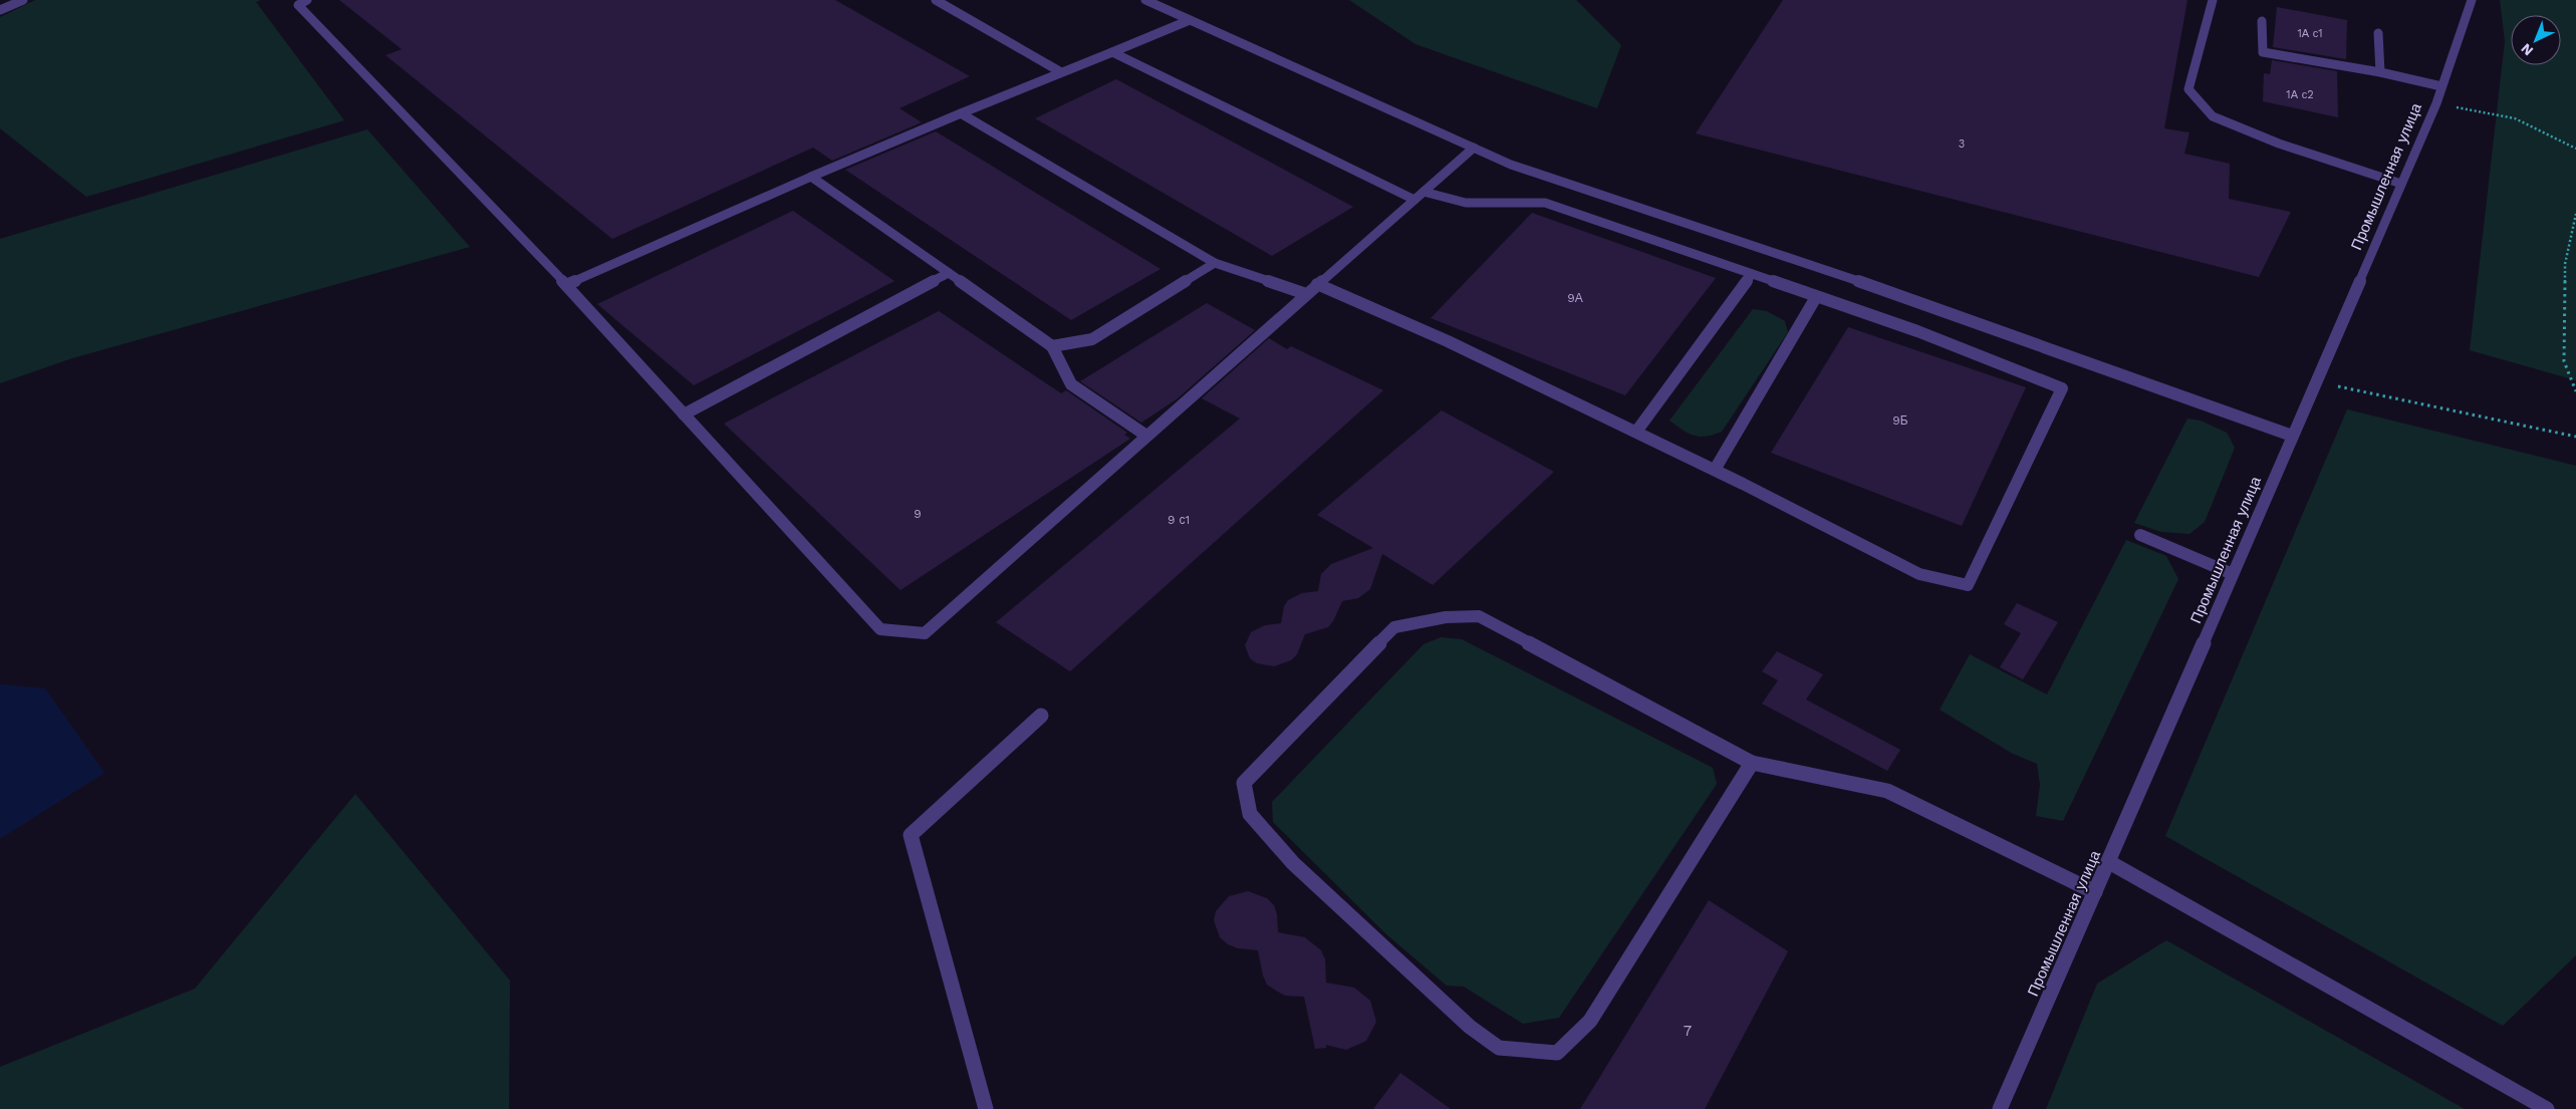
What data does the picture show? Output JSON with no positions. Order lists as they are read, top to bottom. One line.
{"streets":{"street":["Промышленная улица"]},"house_numbers":["1А с1","1А с2","3","9А","9Б","9","9 с1","7"],"north":"bottom left"}
